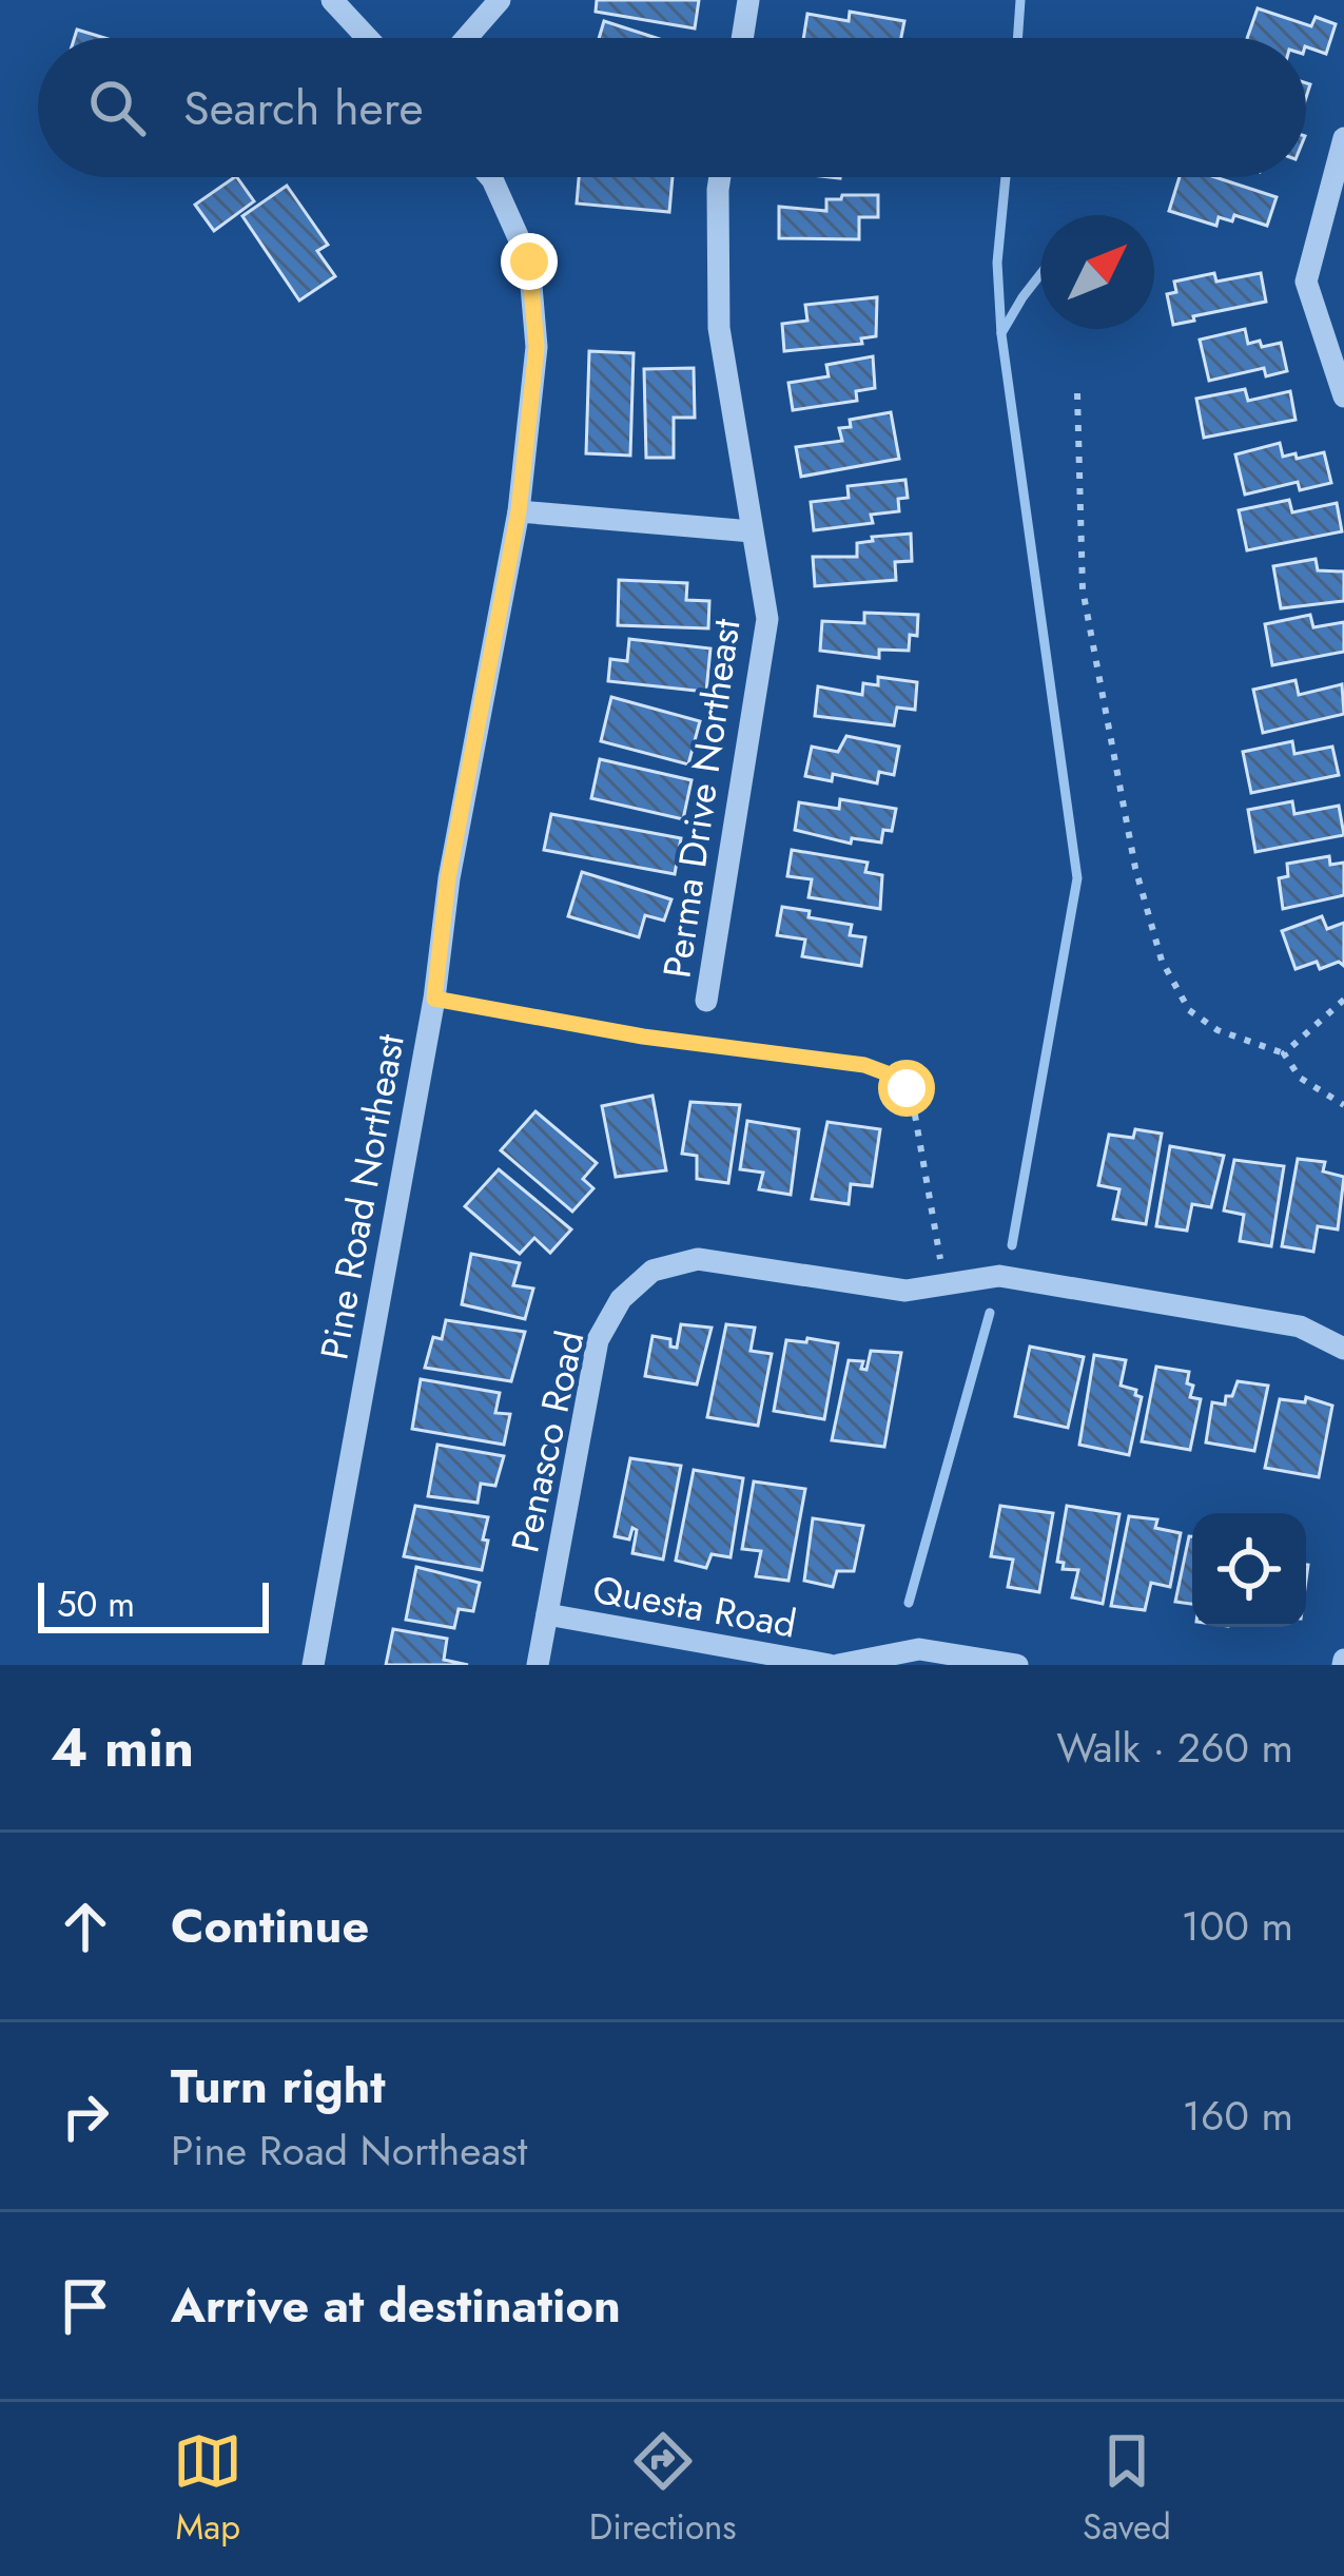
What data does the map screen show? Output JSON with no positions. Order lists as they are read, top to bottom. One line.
{"streets":{"street":["Perma Drive Northeast","Pine Road Northeast","Penasco Road","Questa Road"]},"crossings":[["Penasco Road","Questa Road"]],"scale_bar":"50 m","north":"top right","page":{"search":"Search here","scale":"50 m","heading":["4 min","Walk · 260 m"],"list":[["Continue","100 m"],["Turn right","Pine Road Northeast","160 m"],"Arrive at destination"],"nav":["Map","Directions","Saved"]}}
